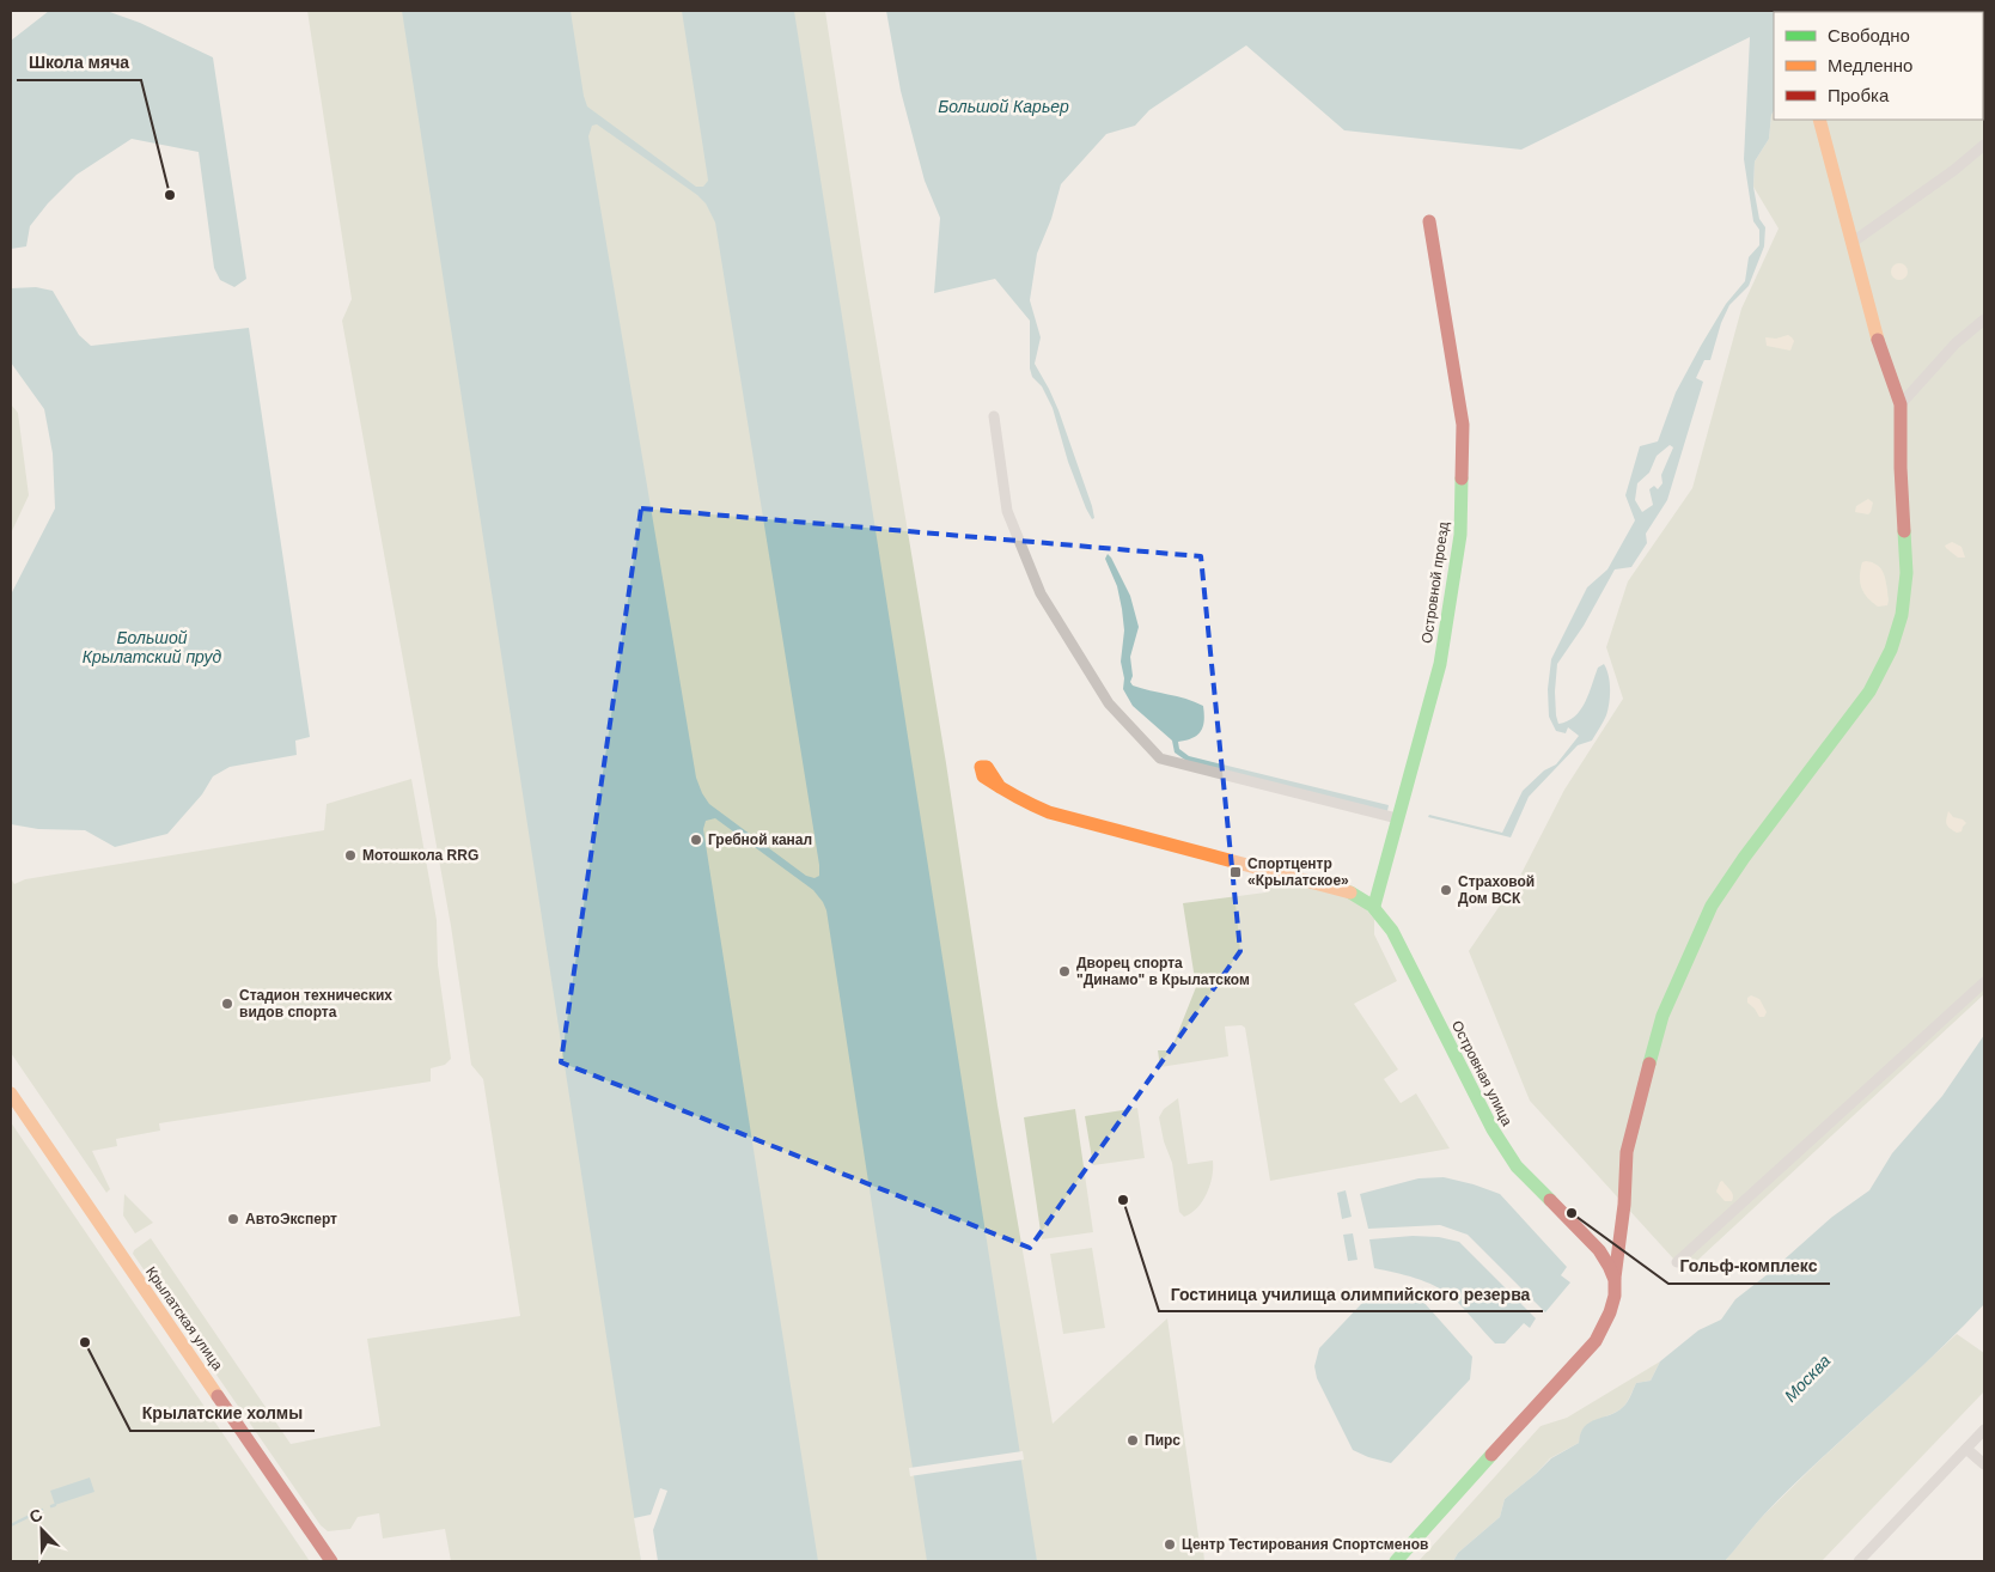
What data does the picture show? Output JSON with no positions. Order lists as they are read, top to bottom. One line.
{"streets":{"street":["Островной проезд","Островная улица","Крылатская улица"]},"crossings":[["Островной проезд","Островная улица"]],"water":["Большой Карьер","Большой Крылатский пруд","Москва"],"places":{"other":["Школа мяча","Гребной канал","Мотошкола RRG","Страховой Дом ВСК","Дворец спорта \"Динамо\" в Крылатском","Стадион технических видов спорта","Гостиница училища олимпийского резерва","Гольф-комплекс","АвтоЭксперт","Крылатские холмы","Пирс","Центр Тестирования Спортсменов"],"transit":["Спортцентр «Крылатское»"]},"legend":["Свободно","Медленно","Пробка"],"north":"top left"}
